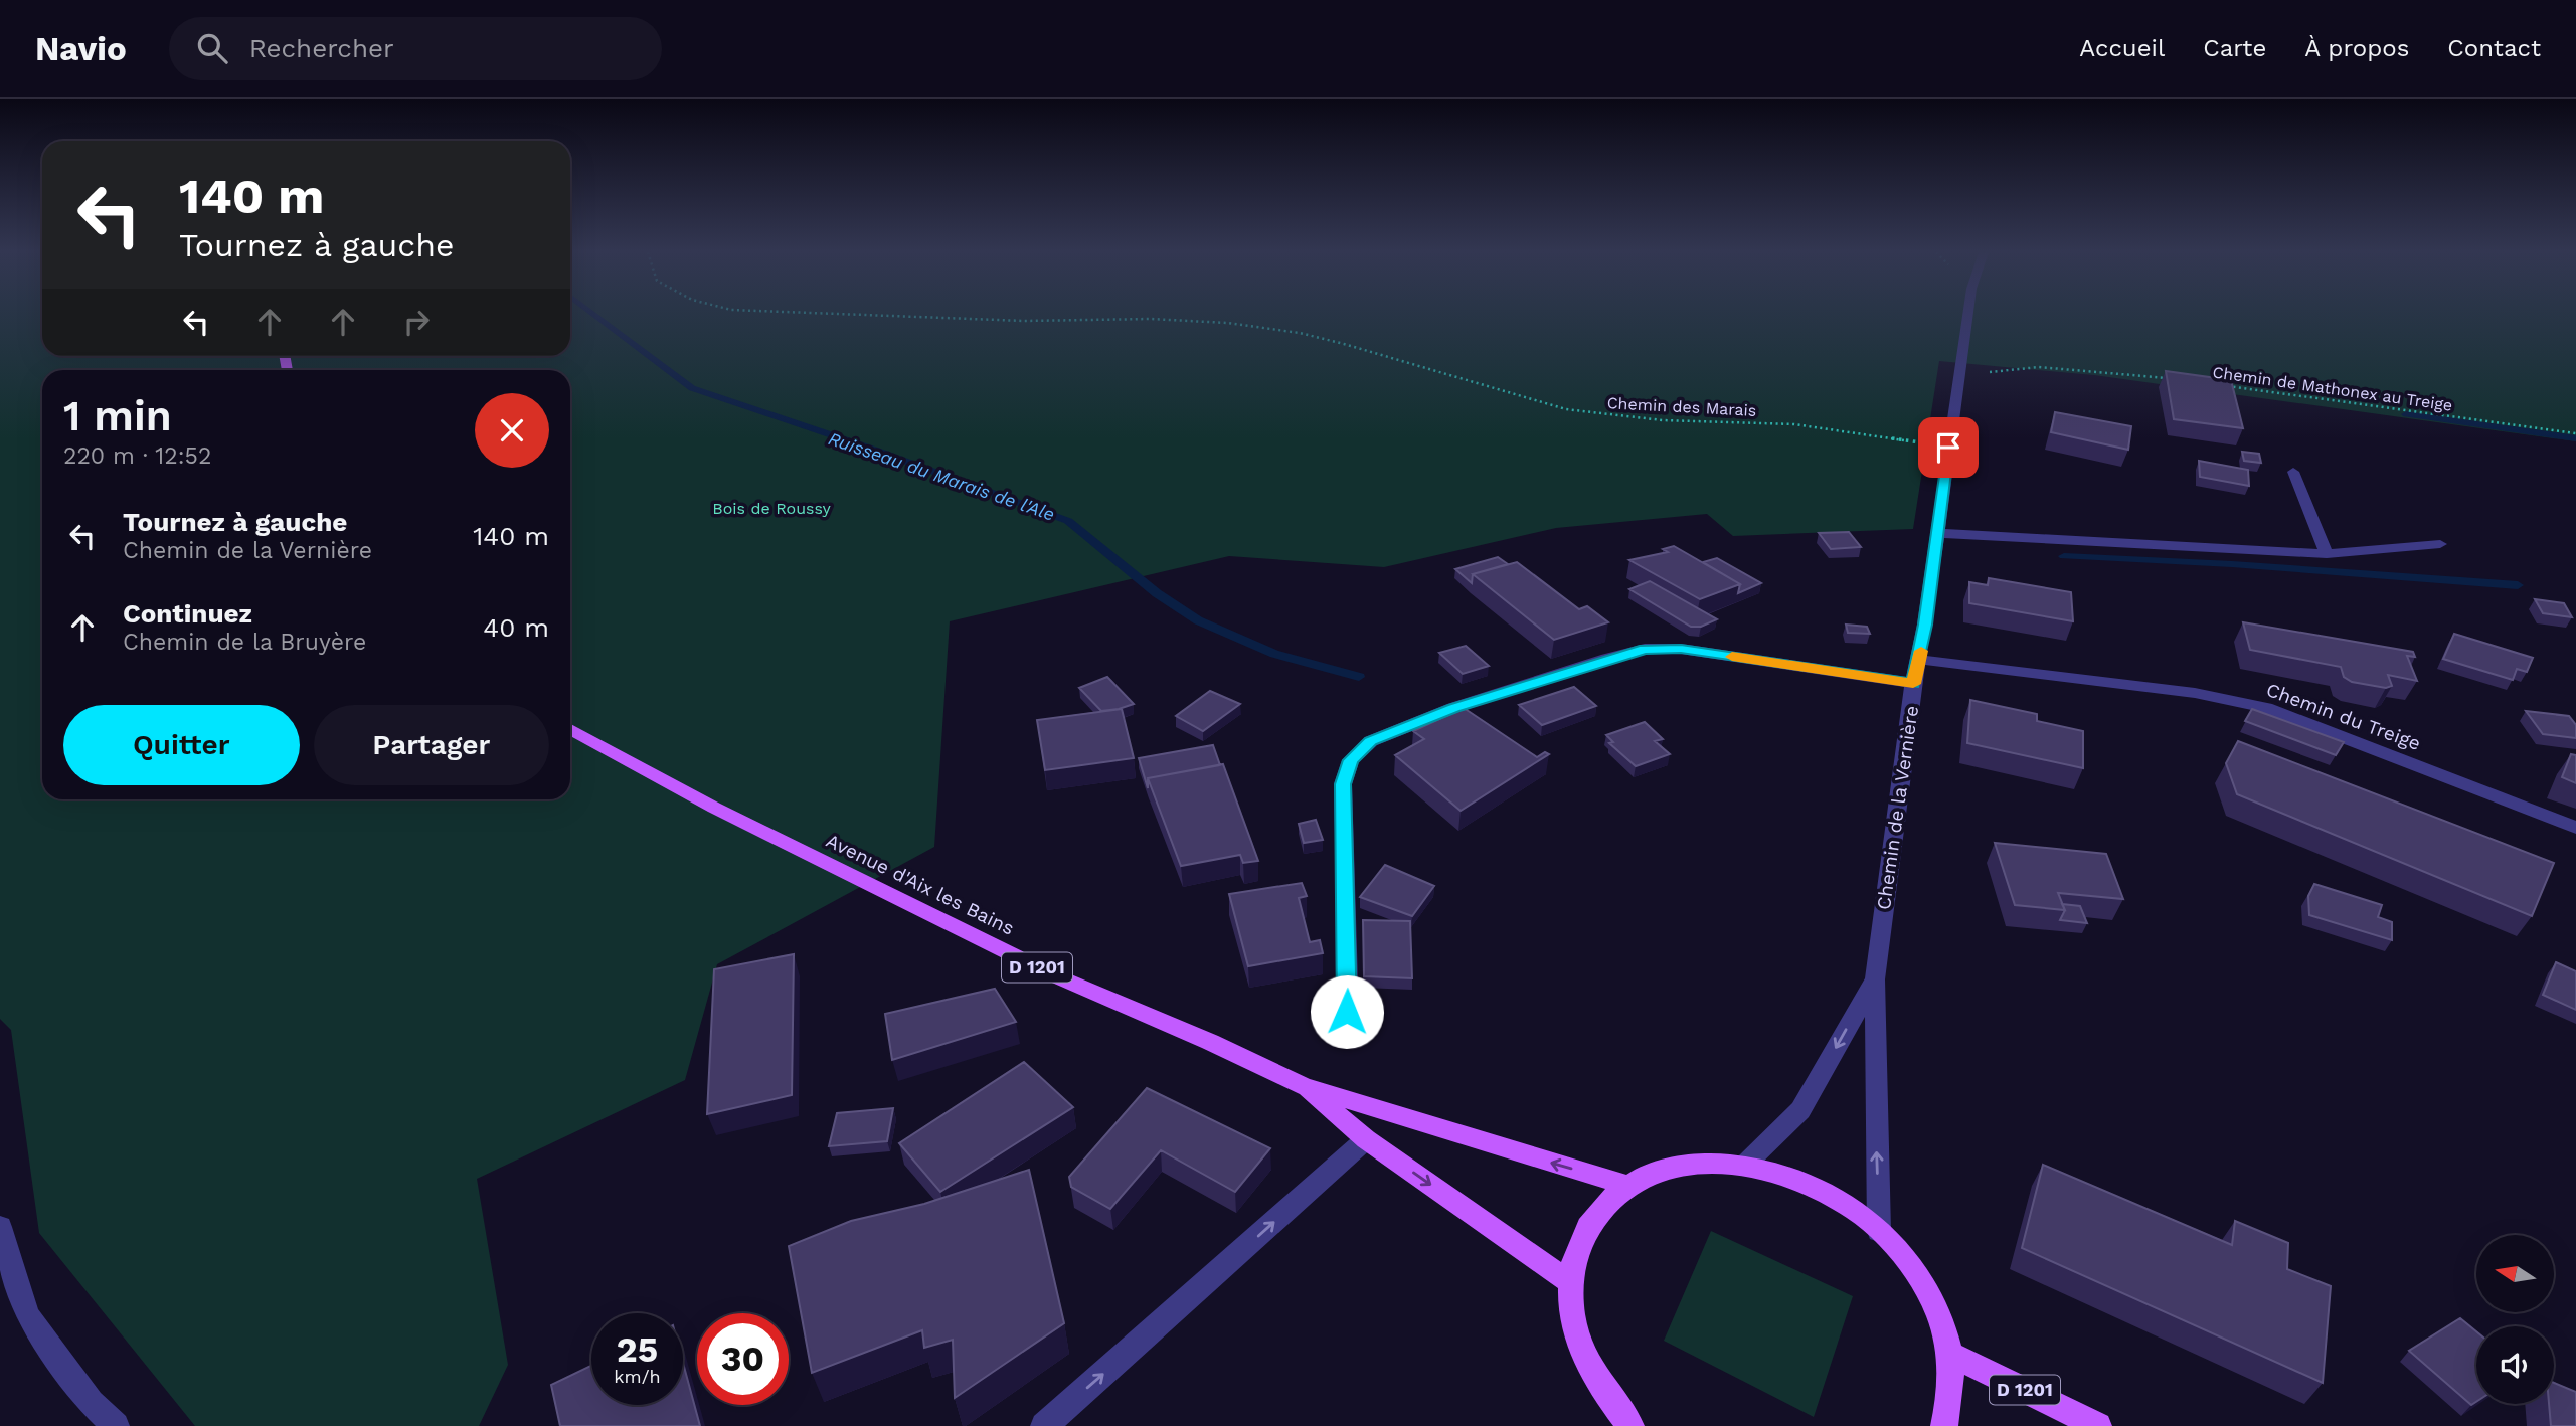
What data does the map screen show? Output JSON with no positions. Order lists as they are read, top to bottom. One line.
{"streets":{"main road":["Avenue d'Aix les Bains","D 1201"],"street":["Chemin du Treige","Chemin de la Vernière"],"path":["Chemin de Mathonex au Treige","Chemin des Marais"]},"crossings":[["Chemin des Marais","Chemin de la Vernière"],["Chemin du Treige","Chemin de la Vernière"],["Avenue d'Aix les Bains","D 1201"]],"water":["Ruisseau du Marais de l'Ale"],"parks":["Bois de Roussy"],"north":"left","page":{"header":"Navio","search":"Rechercher","nav":["Accueil","Carte","À propos","Contact"],"turn":["140 m","Tournez à gauche"],"heading":["1 min","220 m · 12:52"],"list":[{"name":"Tournez à gauche","note":"Chemin de la Vernière","value":"140 m"},{"name":"Continuez","note":"Chemin de la Bruyère","value":"40 m"}],"buttons":["Quitter","Partager"],"speed":"25 km/h","limit":"30"}}
